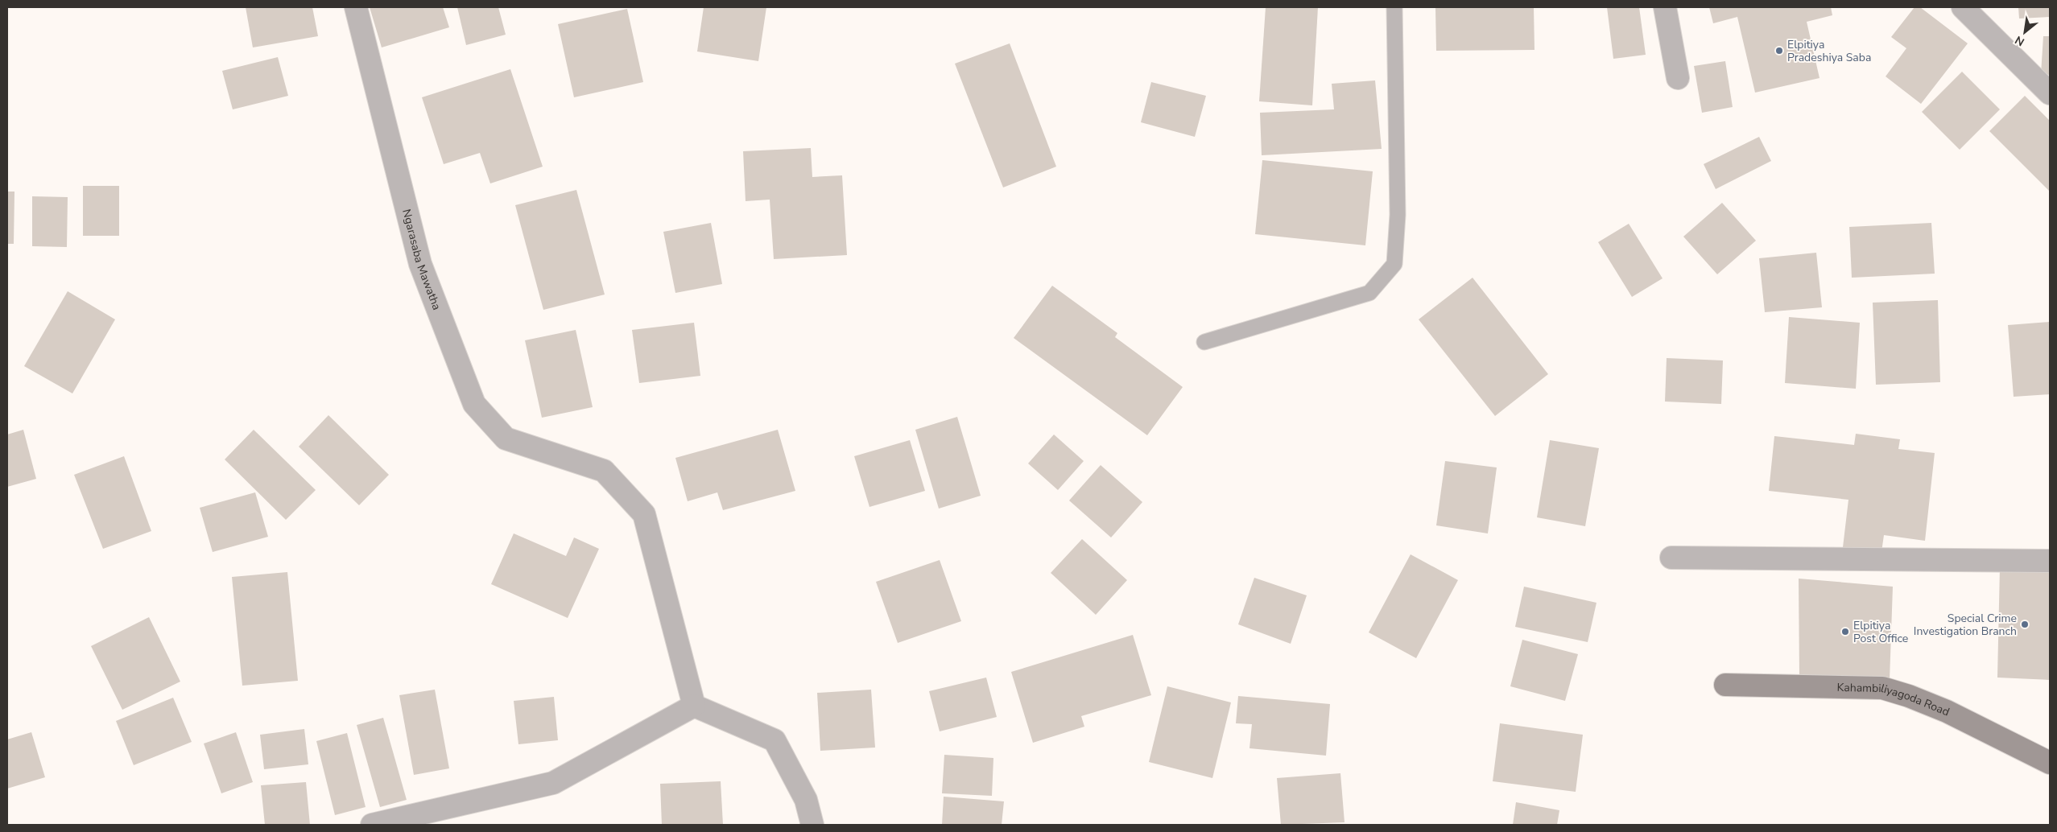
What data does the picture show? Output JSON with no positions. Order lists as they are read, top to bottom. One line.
{"streets":{"main road":["Kahambiliyagoda Road"],"street":["Ngarasaba Mawatha"]},"places":["Elpitiya Pradeshiya Saba","Special Crime Investigation Branch","Elpitiya Post Office"],"north":"bottom left"}
